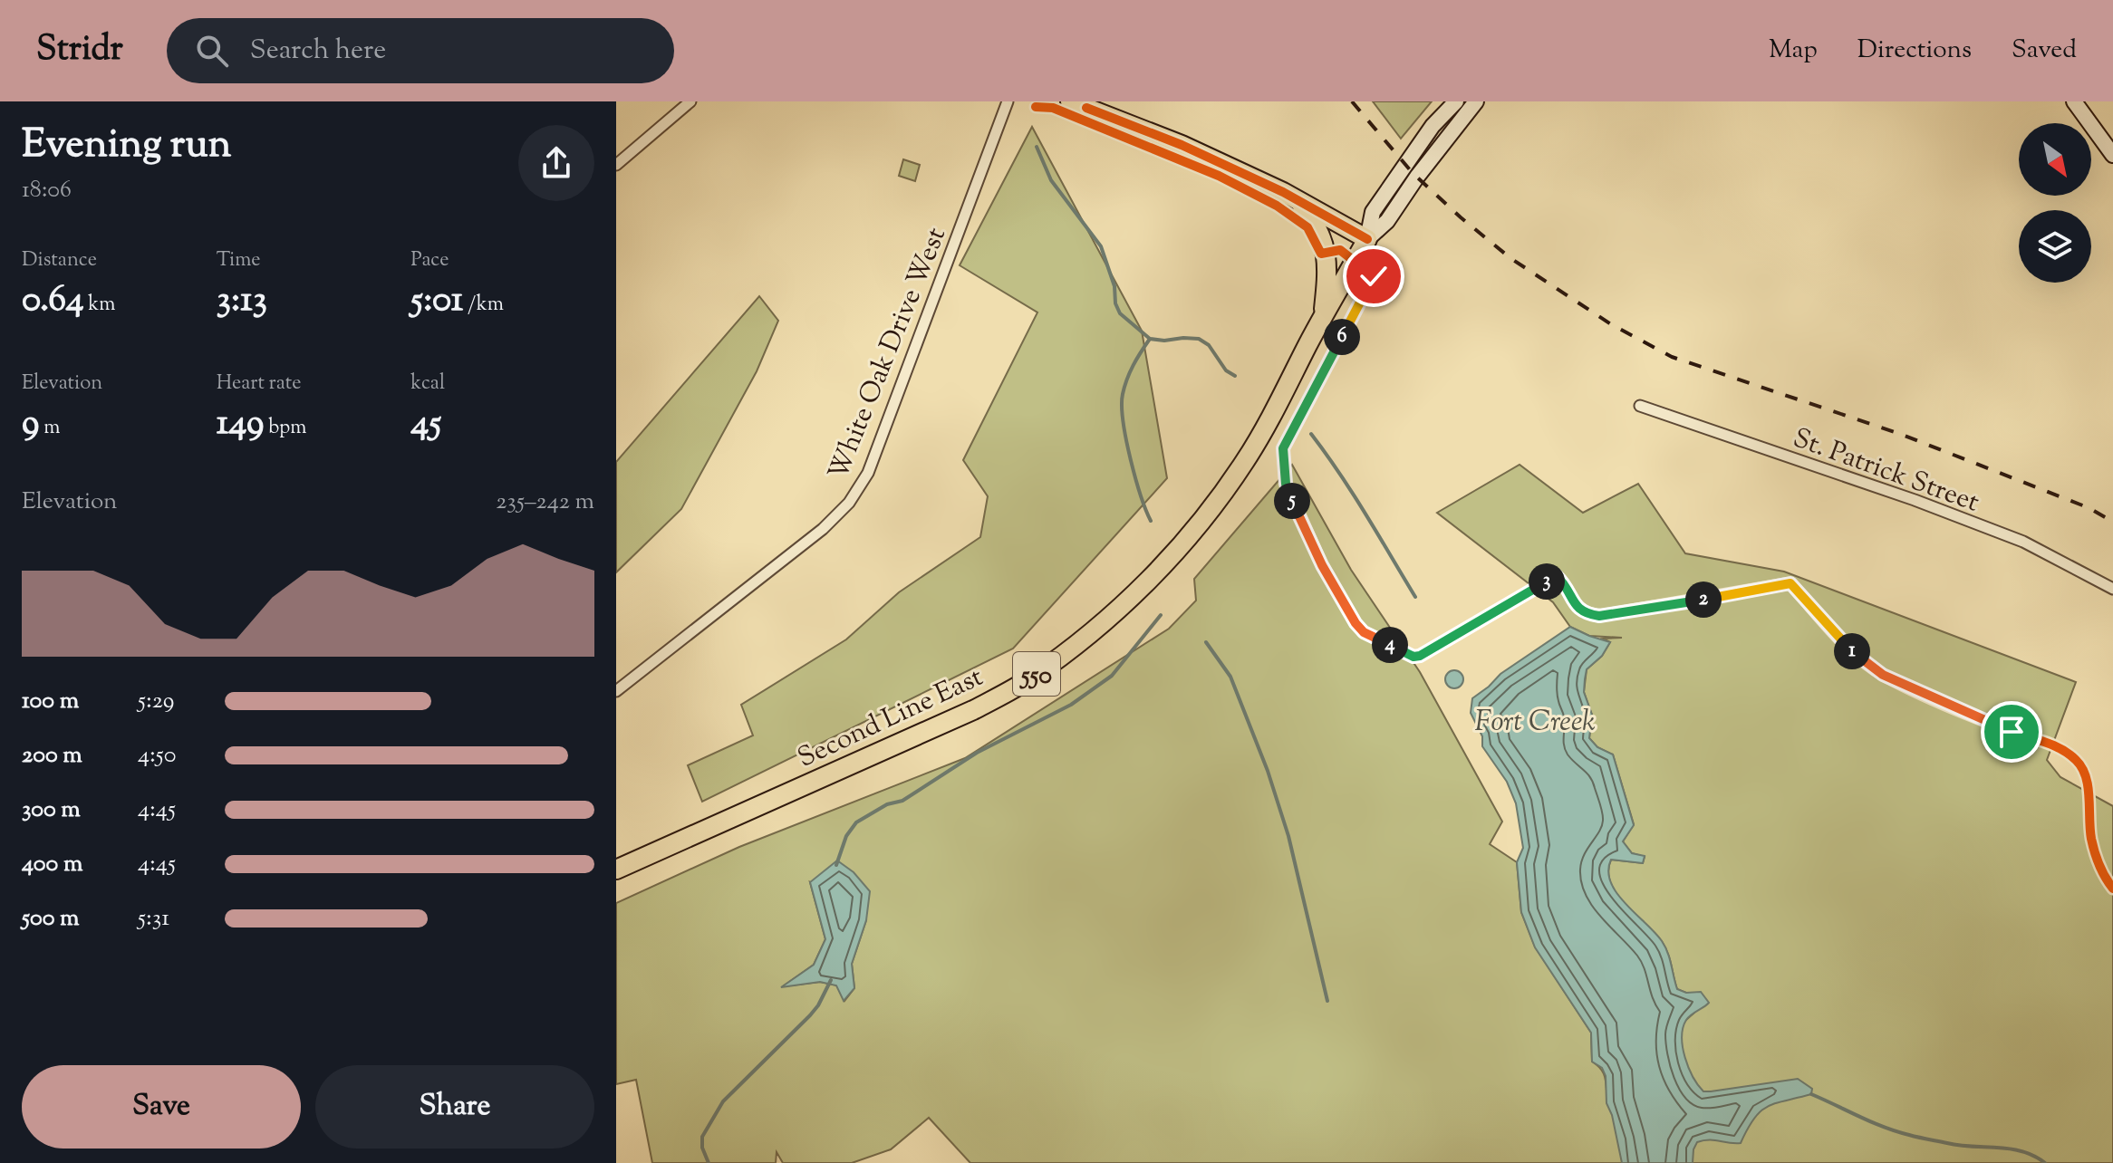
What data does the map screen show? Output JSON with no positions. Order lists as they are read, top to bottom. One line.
{"streets":{"highway":["550","Second Line East"],"street":["White Oak Drive West","St. Patrick Street"]},"water":["Fort Creek"],"north":"bottom right","page":{"header":"Stridr","search":"Search here","nav":["Map","Directions","Saved"],"heading":["Evening run","18:06"],"stats":[["Distance","0.64 km"],["Time","3:13"],["Pace","5:01 /km"],["Elevation","9 m"],["Heart rate","149 bpm"],["kcal","45"]],"pins":["6","5","3","2","4","1"],"chart":["Elevation","235–242 m"],"list":[{"name":"100 m","note":"5:29"},{"name":"200 m","note":"4:50"},{"name":"300 m","note":"4:45"},{"name":"400 m","note":"4:45"},{"name":"500 m","note":"5:31"}],"buttons":["Save","Share"]}}
